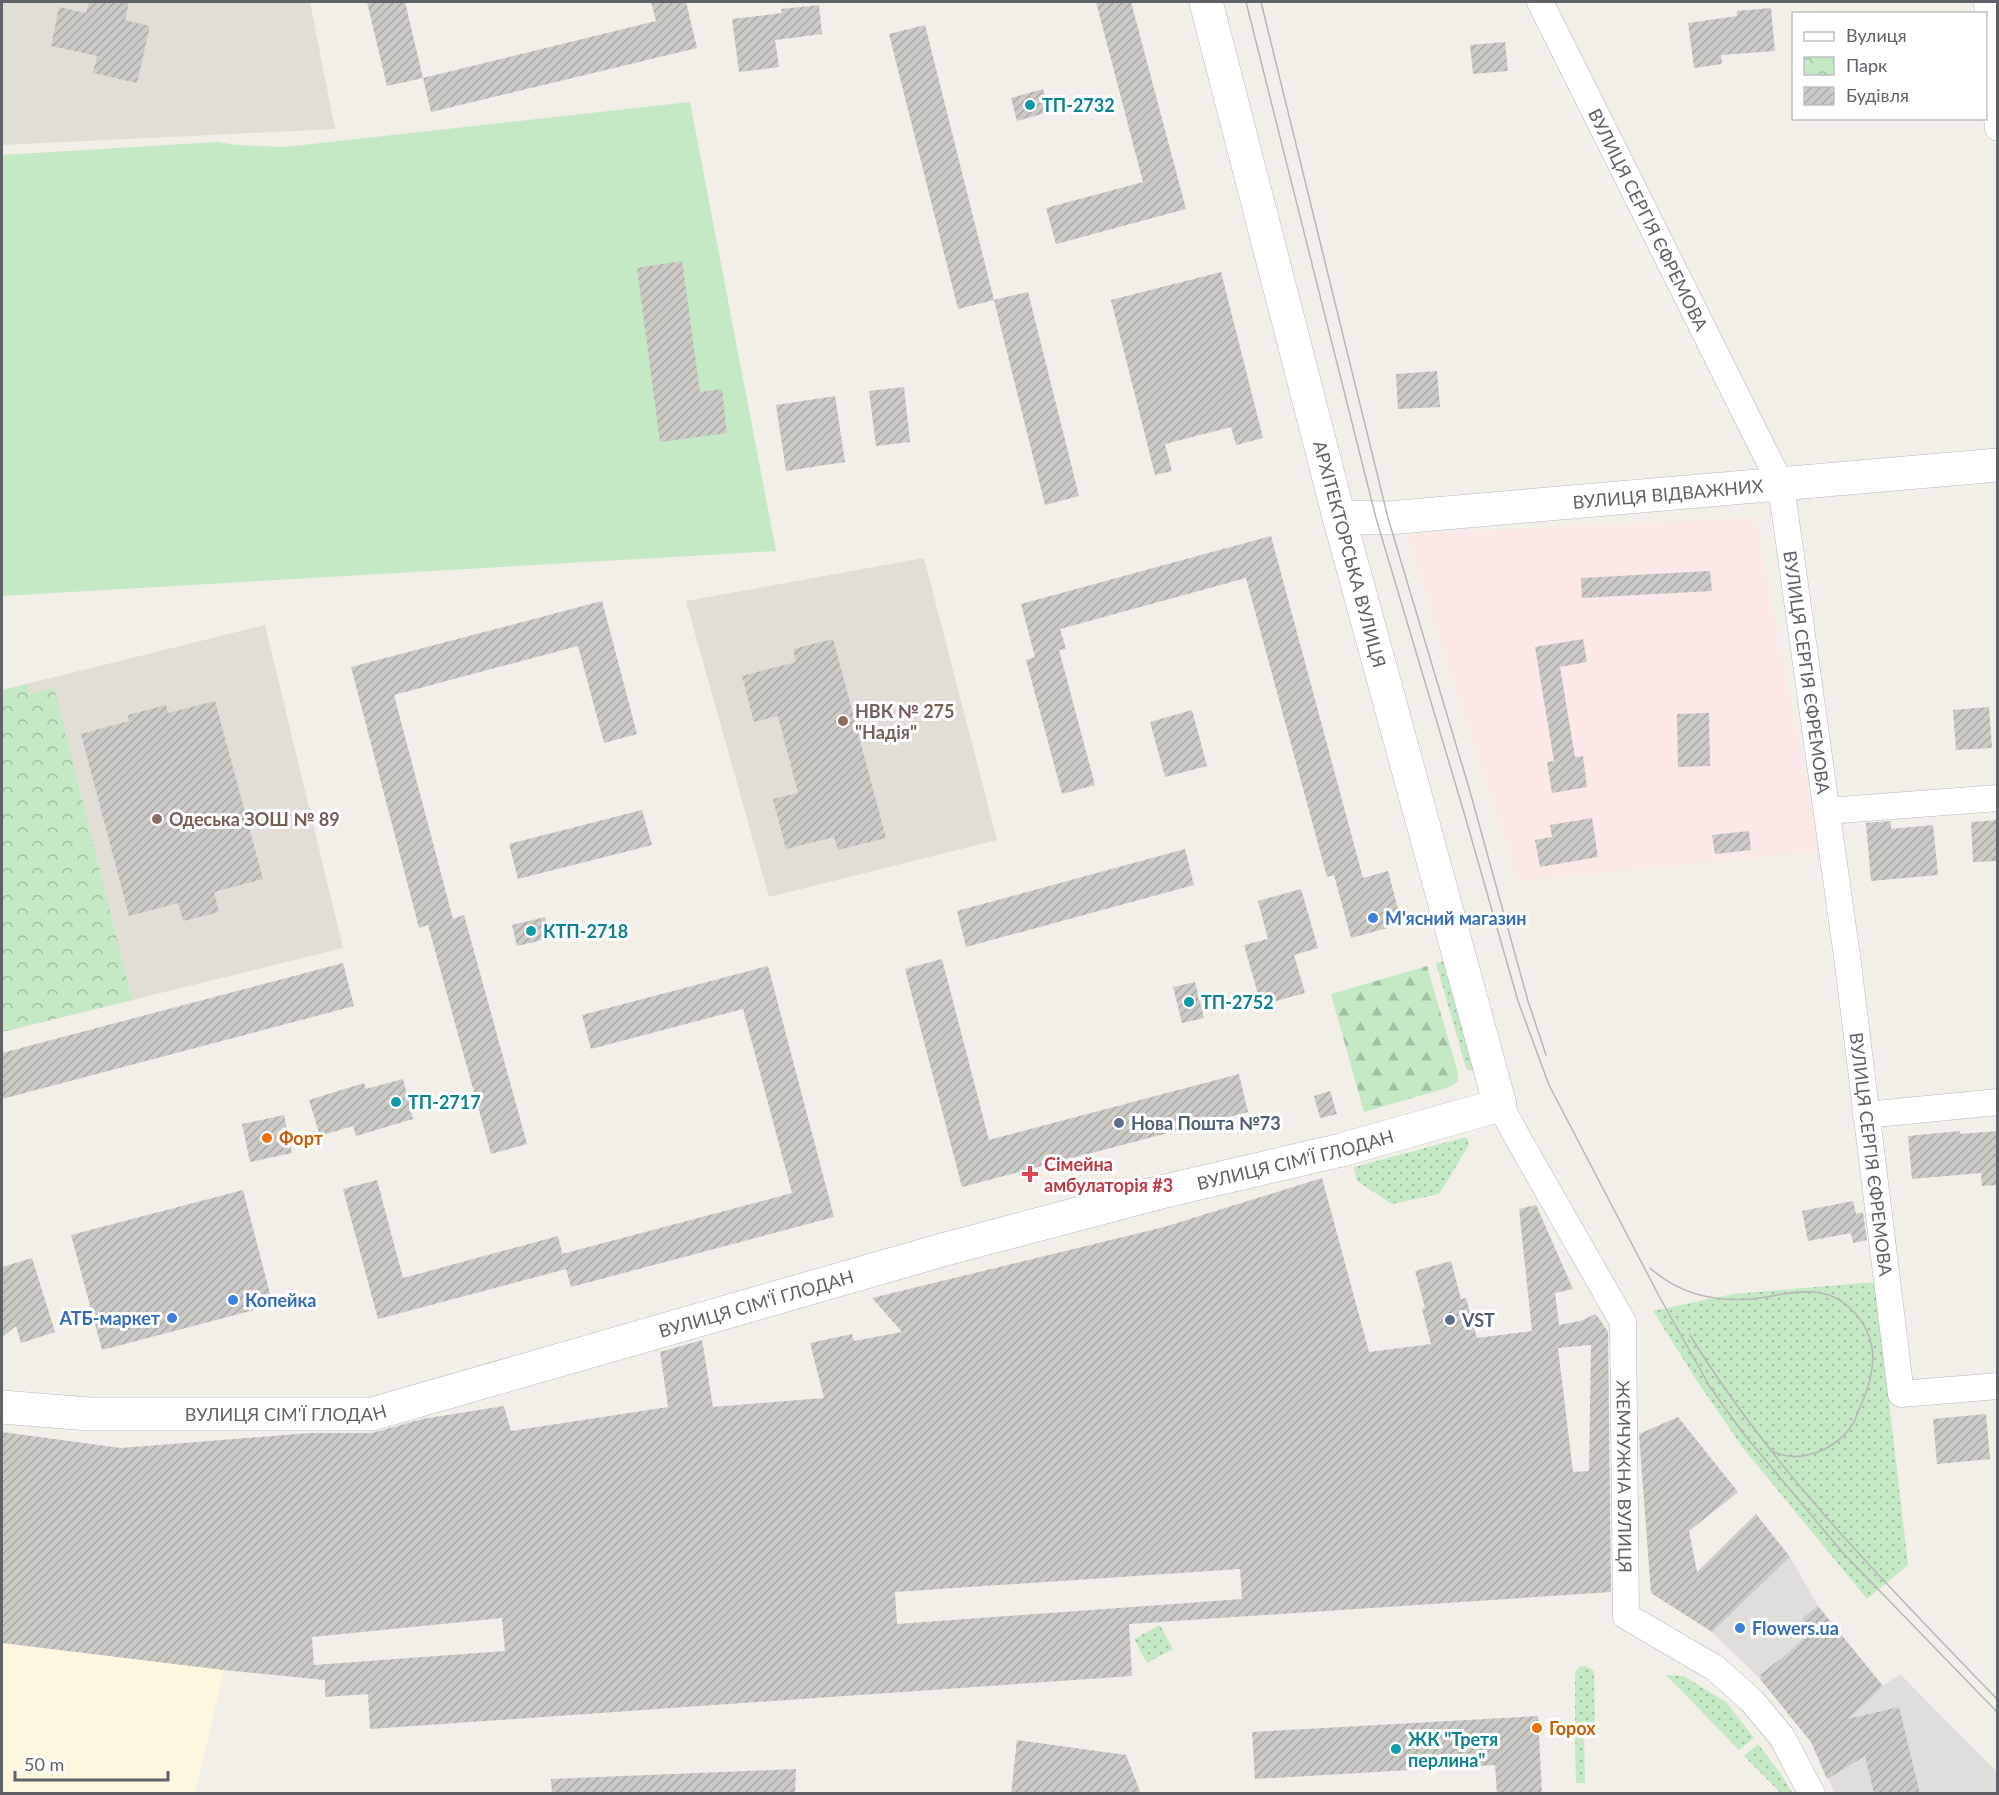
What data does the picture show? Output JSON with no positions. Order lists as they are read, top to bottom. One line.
{"streets":{"street":["ВУЛИЦЯ СЕРГІЯ ЄФРЕМОВА","ВУЛИЦЯ ВІДВАЖНИХ","АРХІТЕКТОРСЬКА ВУЛИЦЯ","ВУЛИЦЯ СІМ'Ї ГЛОДАН","ЖЕМЧУЖНА ВУЛИЦЯ"]},"crossings":[["ВУЛИЦЯ СЕРГІЯ ЄФРЕМОВА","ВУЛИЦЯ ВІДВАЖНИХ"],["ВУЛИЦЯ ВІДВАЖНИХ","АРХІТЕКТОРСЬКА ВУЛИЦЯ"],["АРХІТЕКТОРСЬКА ВУЛИЦЯ","ВУЛИЦЯ СІМ'Ї ГЛОДАН"],["АРХІТЕКТОРСЬКА ВУЛИЦЯ","ЖЕМЧУЖНА ВУЛИЦЯ"],["ВУЛИЦЯ СІМ'Ї ГЛОДАН","ЖЕМЧУЖНА ВУЛИЦЯ"]],"places":{"other":["ТП-2732","НВК № 275 \"Надія\"","Одеська ЗОШ № 89","М'ясний магазин","КТП-2718","ТП-2752","ТП-2717","Нова Пошта №73","Форт","Копейка","АТБ-маркет","VST","Flowers.ua","Горох","ЖК \"Третя перлина\""],"health":["Сімейна амбулаторія #3"]},"legend":["Вулиця","Парк","Будівля"],"scale_bar":"50 m"}
